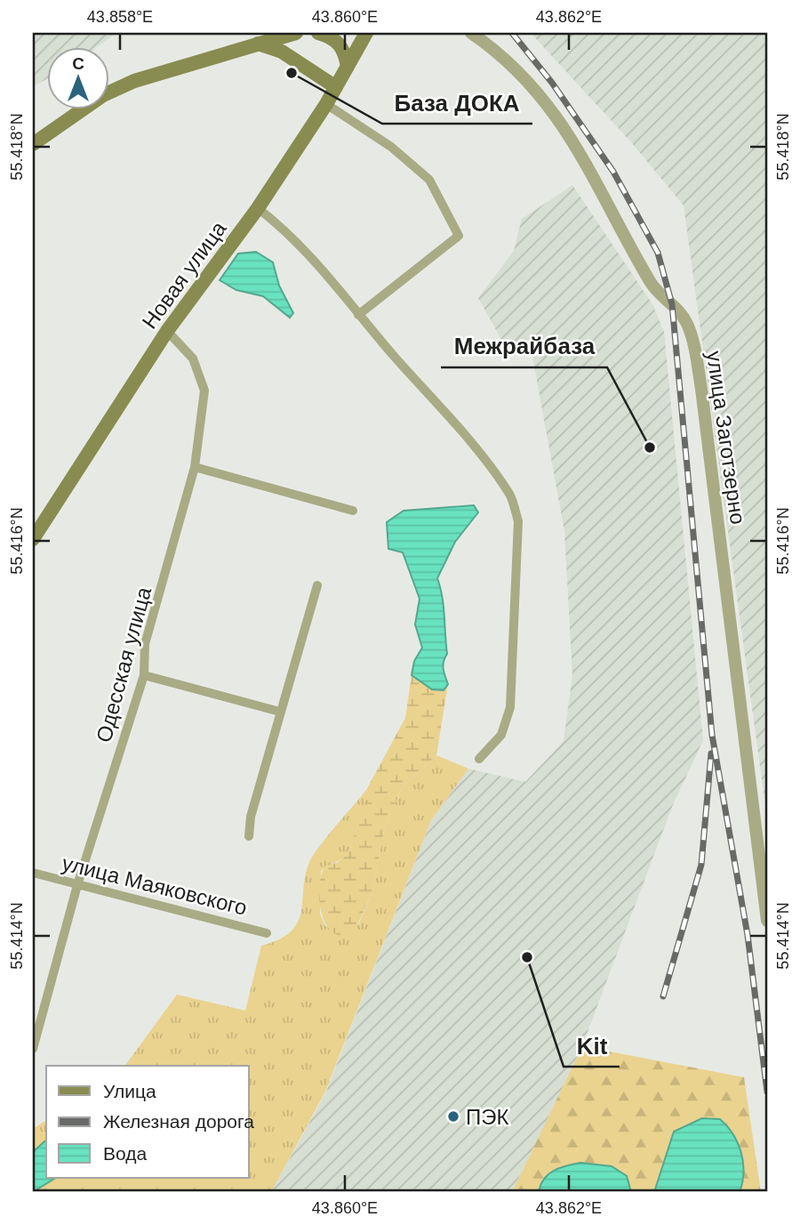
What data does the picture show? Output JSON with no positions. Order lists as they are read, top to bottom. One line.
{"streets":{"main road":["Новая улица"],"street":["улица Заготзерно","Одесская улица","улица Маяковского"]},"crossings":[["Новая улица","Одесская улица"],["Одесская улица","улица Маяковского"]],"places":["База ДОКА","Межрайбаза","Kit","ПЭК"],"legend":["Улица","Железная дорога","Вода"],"north":"top","coordinates":["43.858°E","43.860°E","43.862°E","55.418°N","55.416°N","55.414°N"]}
